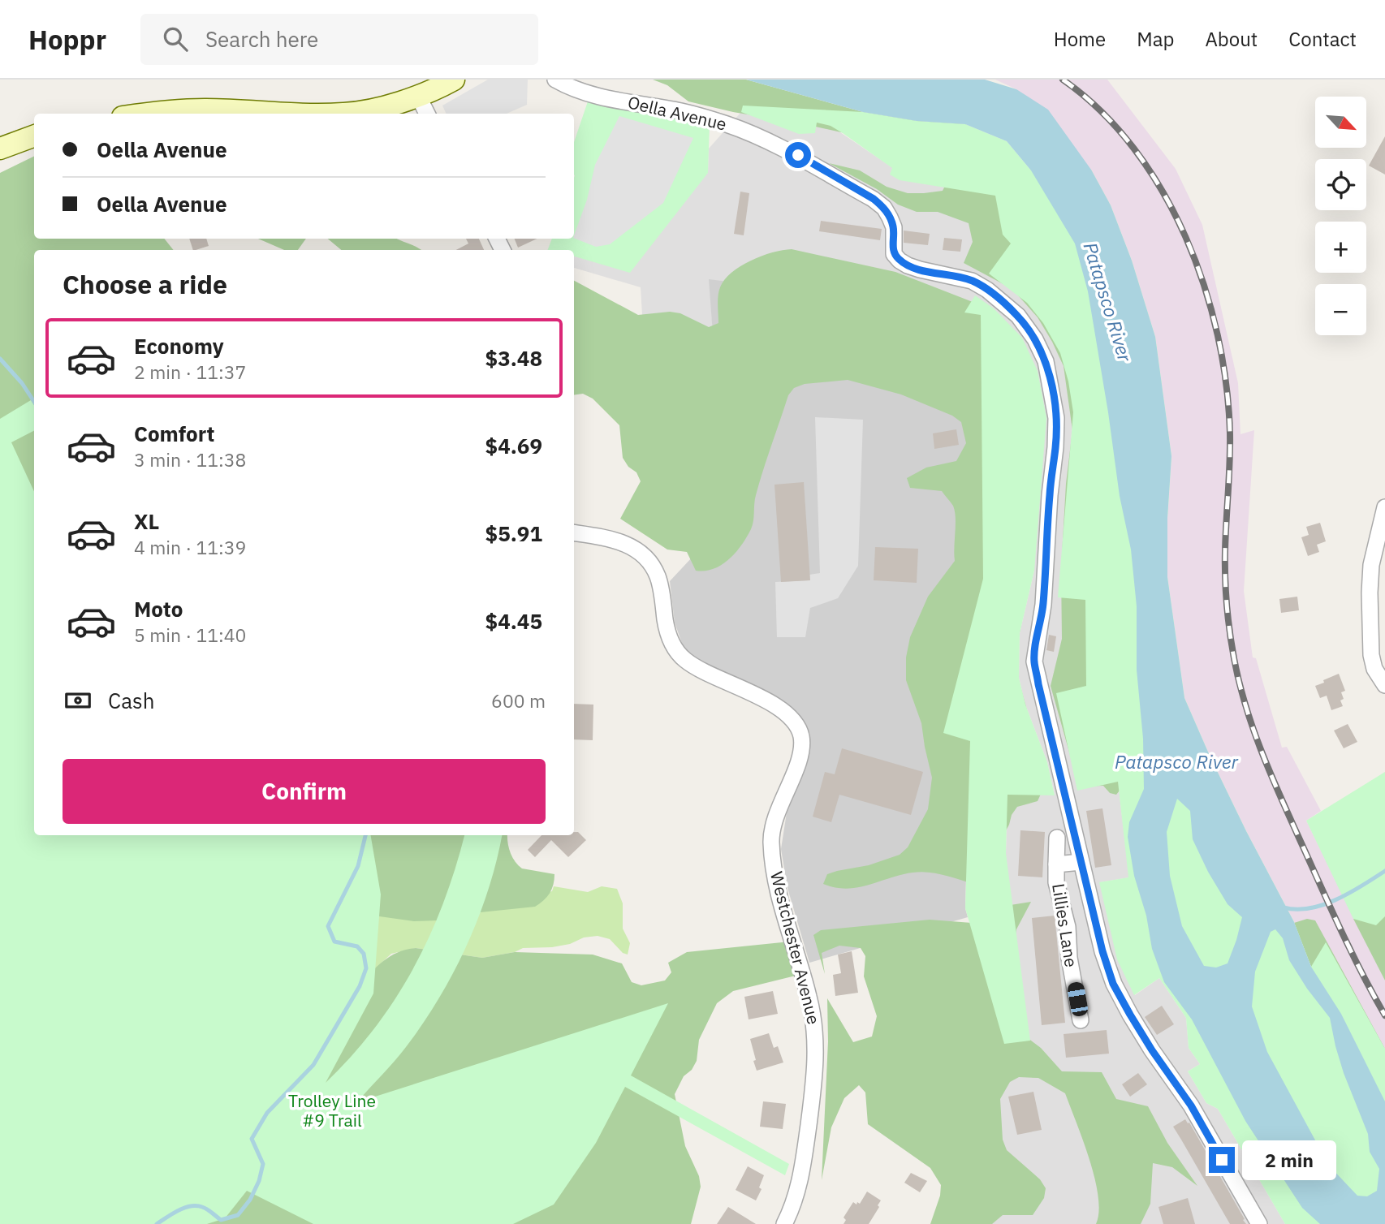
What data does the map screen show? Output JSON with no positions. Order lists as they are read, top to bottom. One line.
{"streets":{"street":["Oella Avenue","Lillies Lane","Westchester Avenue"]},"crossings":[["Oella Avenue","Lillies Lane"]],"water":["Patapsco River"],"parks":["Trolley Line #9 Trail"],"north":"bottom right","page":{"header":"Hoppr","search":"Search here","nav":["Home","Map","About","Contact"],"map_buttons":["+","−"],"banner":["Oella Avenue","Oella Avenue"],"heading":"Choose a ride","list":[{"name":"Economy","note":"2 min · 11:37","value":"$3.48"},{"name":"Comfort","note":"3 min · 11:38","value":"$4.69"},{"name":"XL","note":"4 min · 11:39","value":"$5.91"},{"name":"Moto","note":"5 min · 11:40","value":"$4.45"}],"pay":["Cash","600 m"],"buttons":"Confirm","bubble":"2 min"}}
